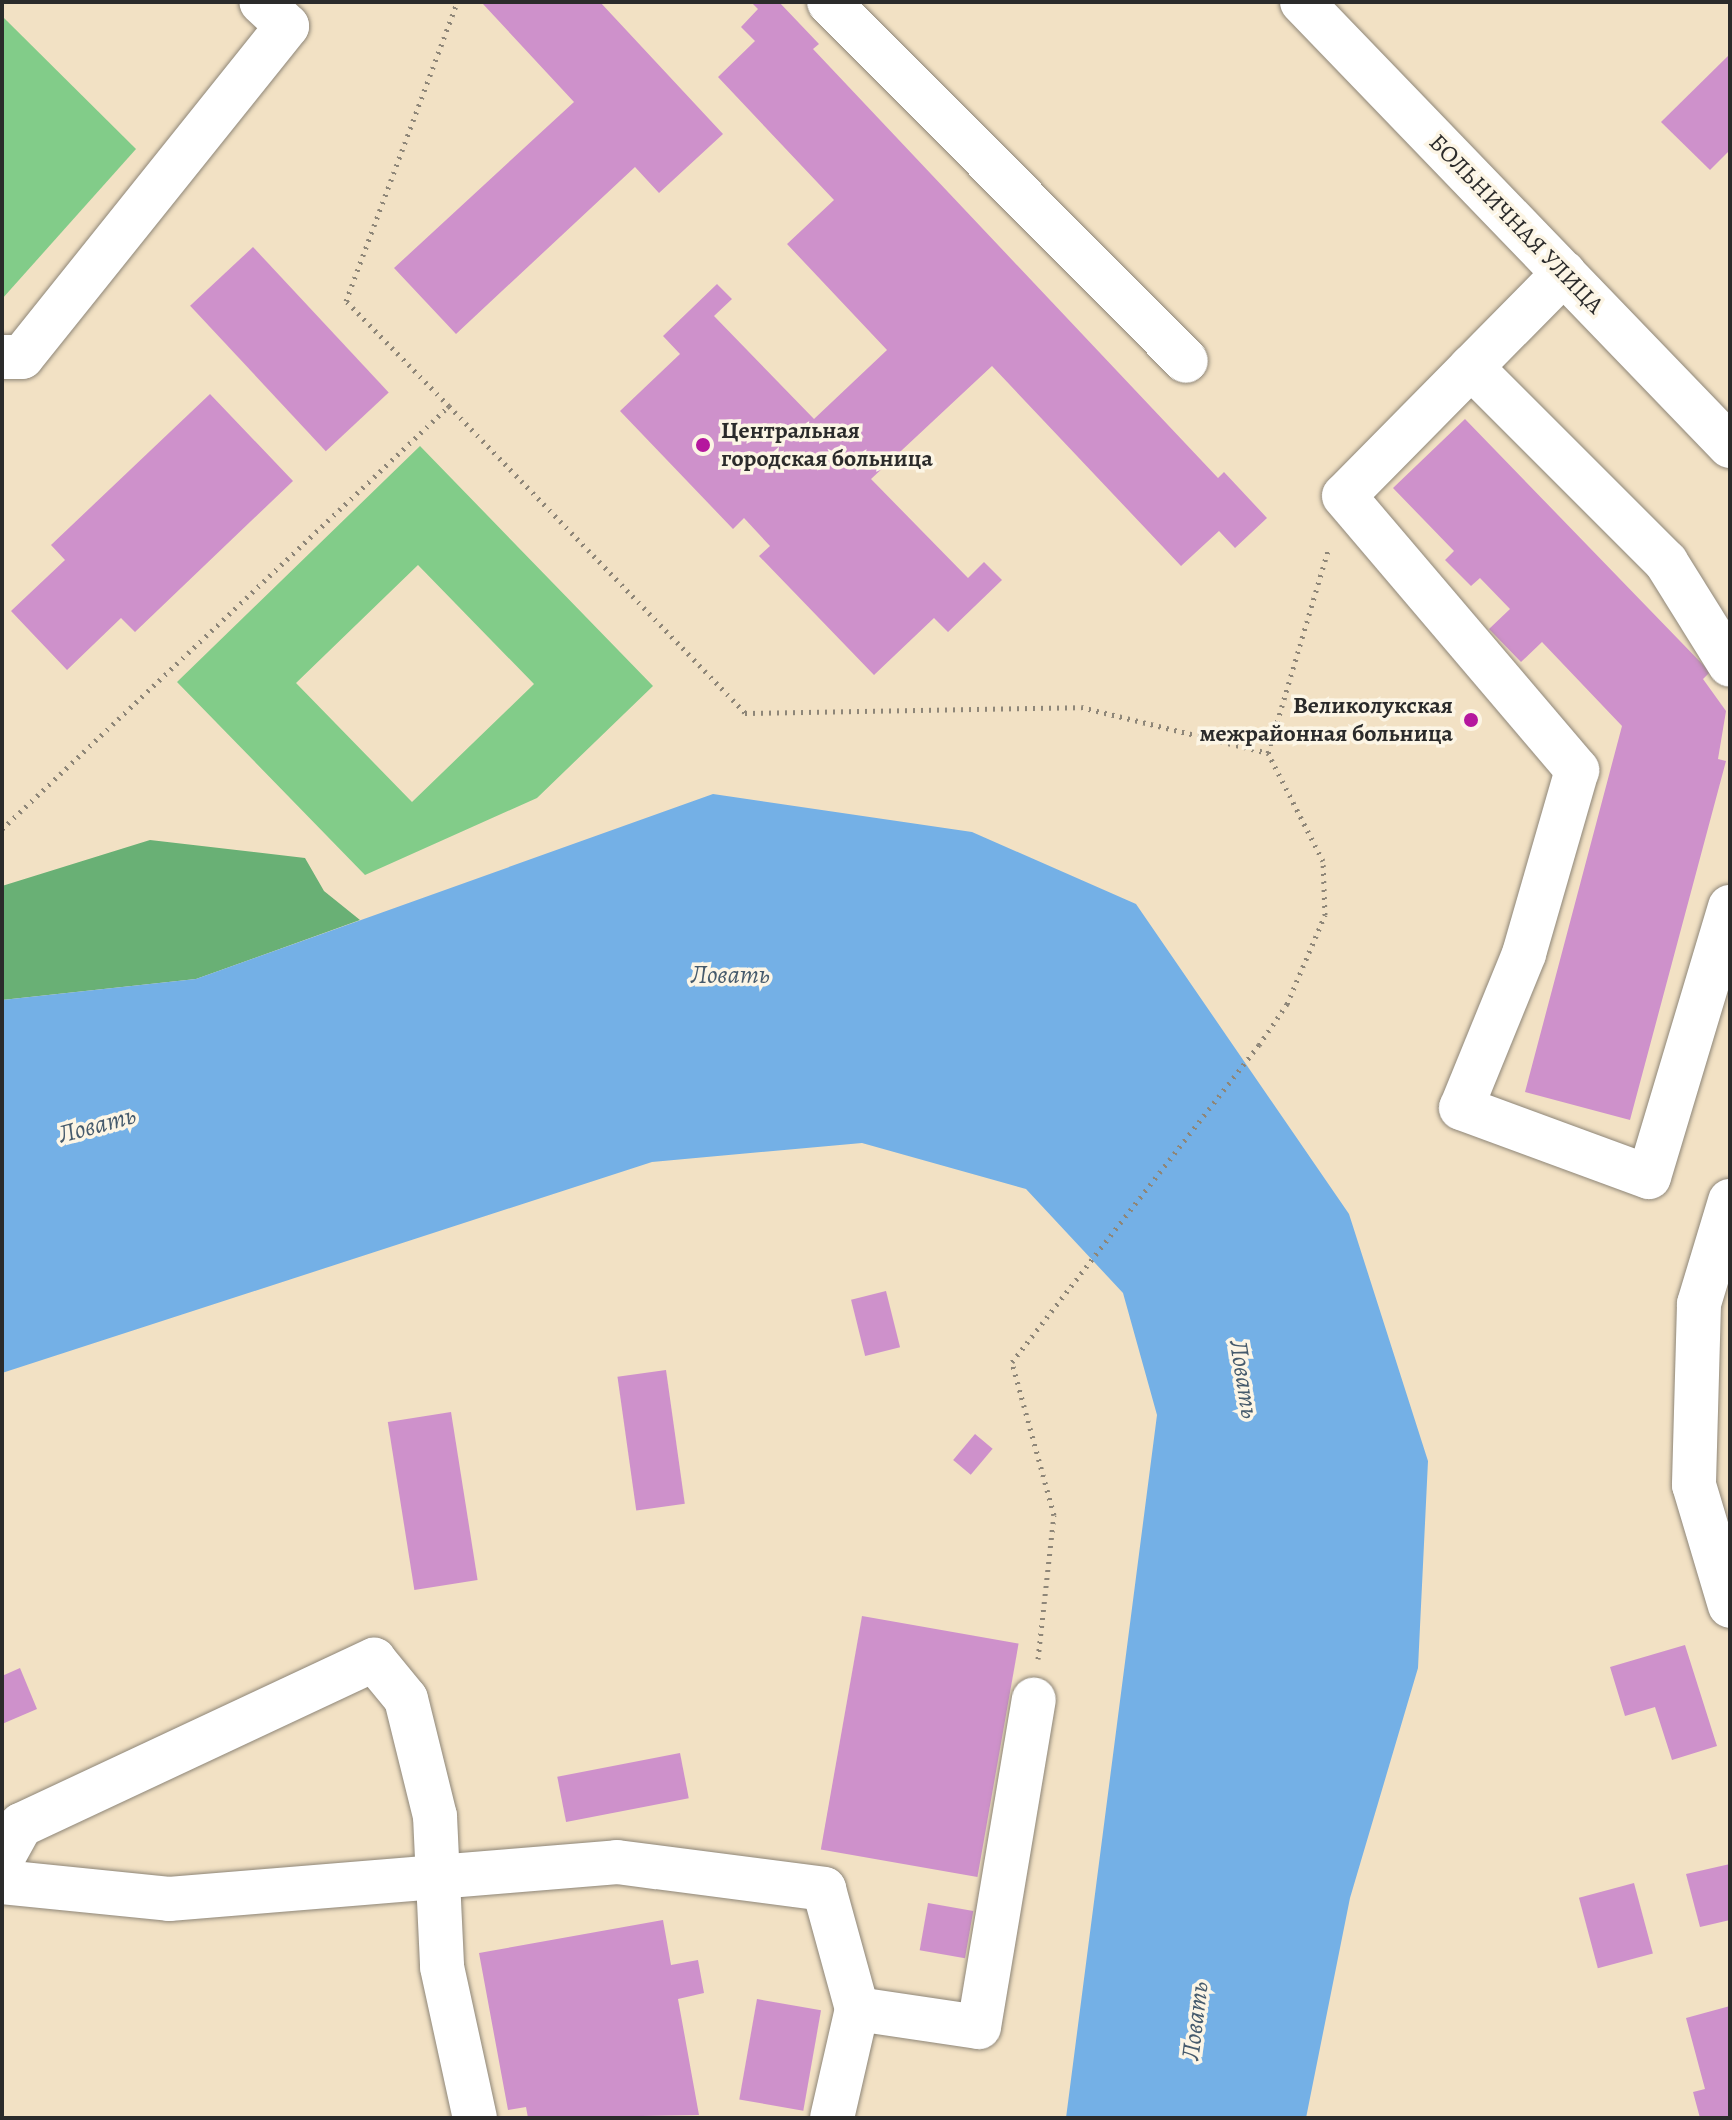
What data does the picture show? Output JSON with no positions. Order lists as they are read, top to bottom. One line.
{"streets":{"street":["БОЛЬНИЧНАЯ УЛИЦА"]},"water":["Ловать"],"places":["Центральная городская больница","Великолукская межрайонная больница"]}
